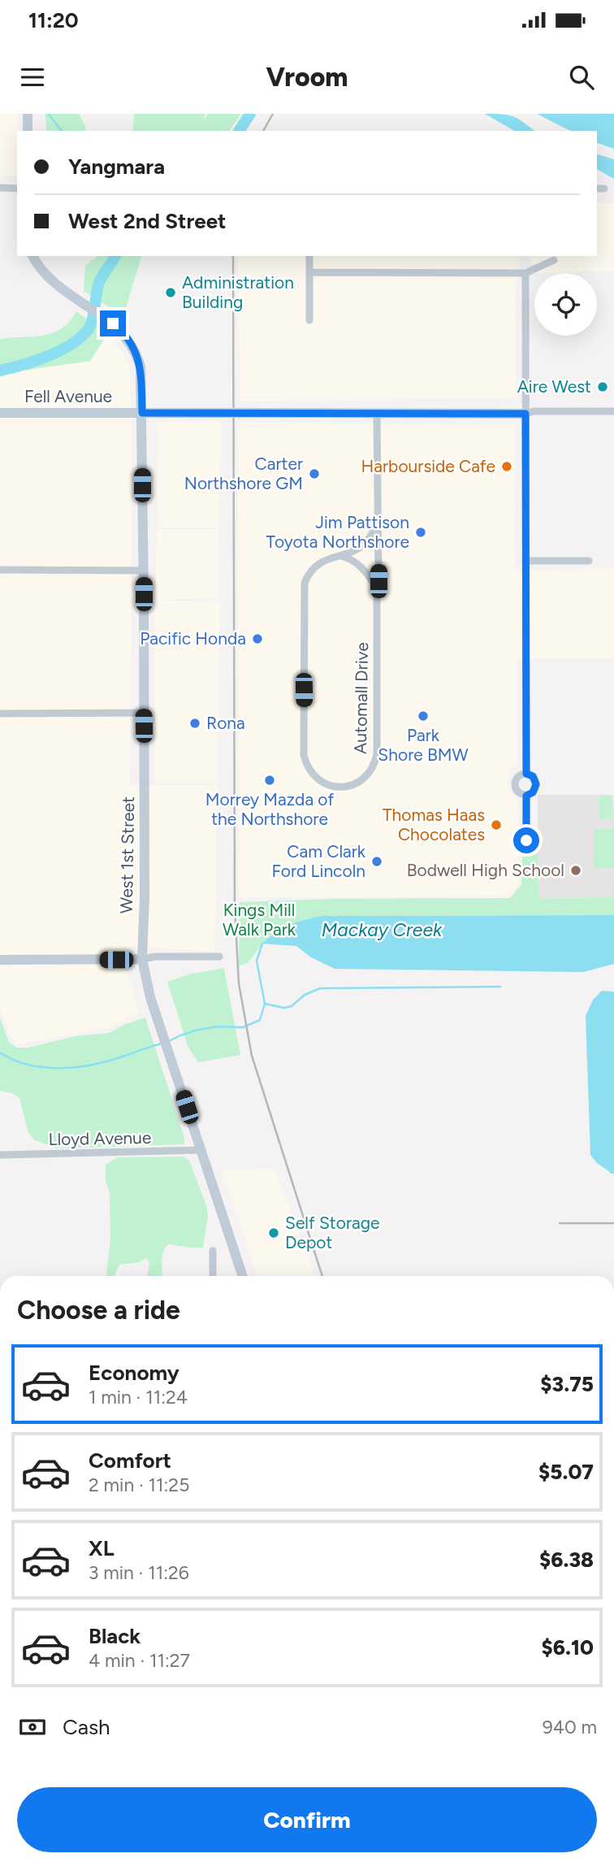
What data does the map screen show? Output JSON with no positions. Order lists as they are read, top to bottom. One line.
{"streets":{"main road":["Fell Avenue","West 1st Street"],"street":["Automall Drive","Lloyd Avenue"]},"crossings":[["Fell Avenue","Automall Drive"],["Fell Avenue","West 1st Street"],["West 1st Street","Lloyd Avenue"]],"water":["Mackay Creek"],"parks":["Kings Mill Walk Park"],"places":["Administration Building","Aire West","Harbourside Cafe","Carter Northshore GM","Jim Pattison Toyota Northshore","Pacific Honda","Park Shore BMW","Rona","Morrey Mazda of the Northshore","Thomas Haas Chocolates","Cam Clark Ford Lincoln","Bodwell High School","Self Storage Depot"],"page":{"status":"11:20","header":"Vroom","banner":["Yangmara","West 2nd Street"],"heading":"Choose a ride","list":[{"name":"Economy","note":"1 min · 11:24","value":"$3.75"},{"name":"Comfort","note":"2 min · 11:25","value":"$5.07"},{"name":"XL","note":"3 min · 11:26","value":"$6.38"},{"name":"Black","note":"4 min · 11:27","value":"$6.10"}],"pay":["Cash","940 m"],"buttons":"Confirm"}}
